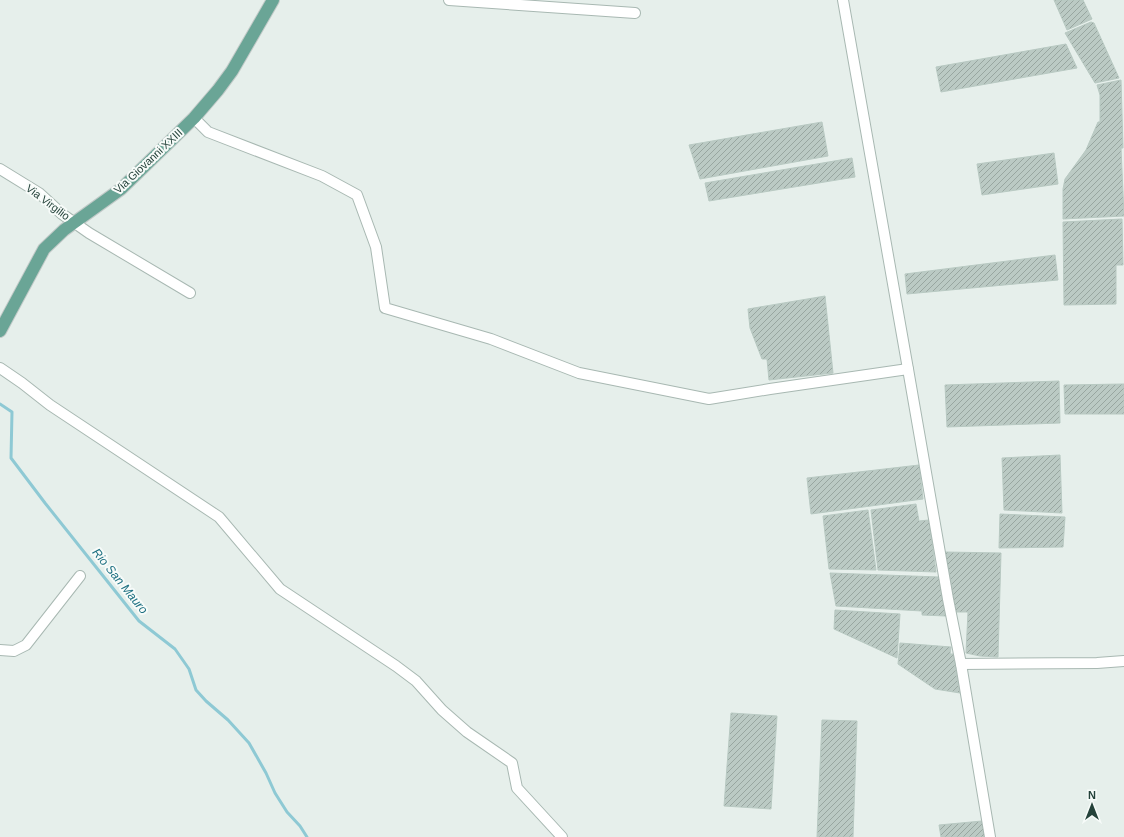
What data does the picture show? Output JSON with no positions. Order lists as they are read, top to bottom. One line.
{"streets":{"main road":["Via Giovanni XXIII"],"street":["Via Virgilio"]},"crossings":[["Via Giovanni XXIII","Via Virgilio"]],"water":["Rio San Mauro"],"north":"top"}
